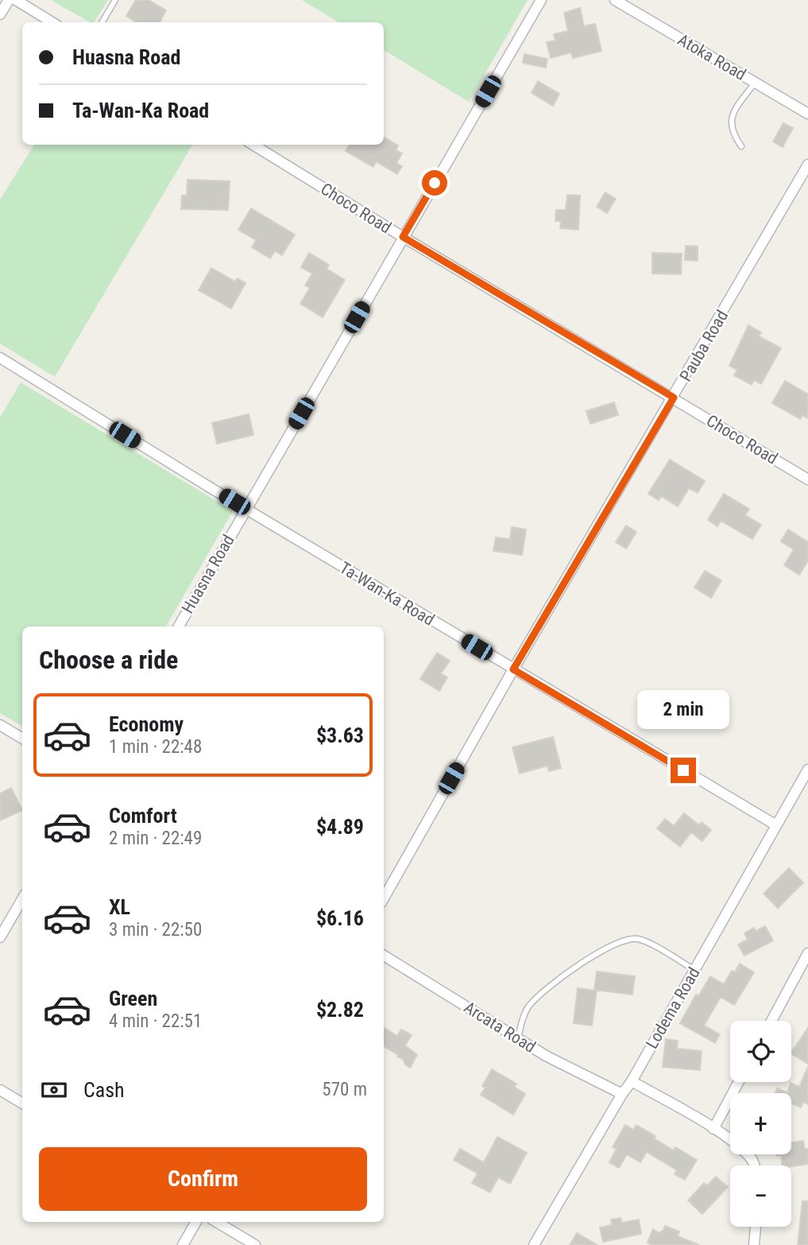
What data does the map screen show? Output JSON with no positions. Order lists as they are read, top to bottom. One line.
{"streets":{"street":["Atoka Road","Choco Road","Pauba Road","Huasna Road","Ta-Wan-Ka Road","Lodema Road","Arcata Road"]},"crossings":[["Choco Road","Pauba Road"],["Choco Road","Huasna Road"],["Pauba Road","Ta-Wan-Ka Road"],["Huasna Road","Ta-Wan-Ka Road"],["Ta-Wan-Ka Road","Lodema Road"],["Lodema Road","Arcata Road"]],"page":{"banner":["Huasna Road","Ta-Wan-Ka Road"],"heading":"Choose a ride","bubble":"2 min","list":[{"name":"Economy","note":"1 min · 22:48","value":"$3.63"},{"name":"Comfort","note":"2 min · 22:49","value":"$4.89"},{"name":"XL","note":"3 min · 22:50","value":"$6.16"},{"name":"Green","note":"4 min · 22:51","value":"$2.82"}],"map_buttons":["+","−"],"pay":["Cash","570 m"],"buttons":"Confirm"}}
